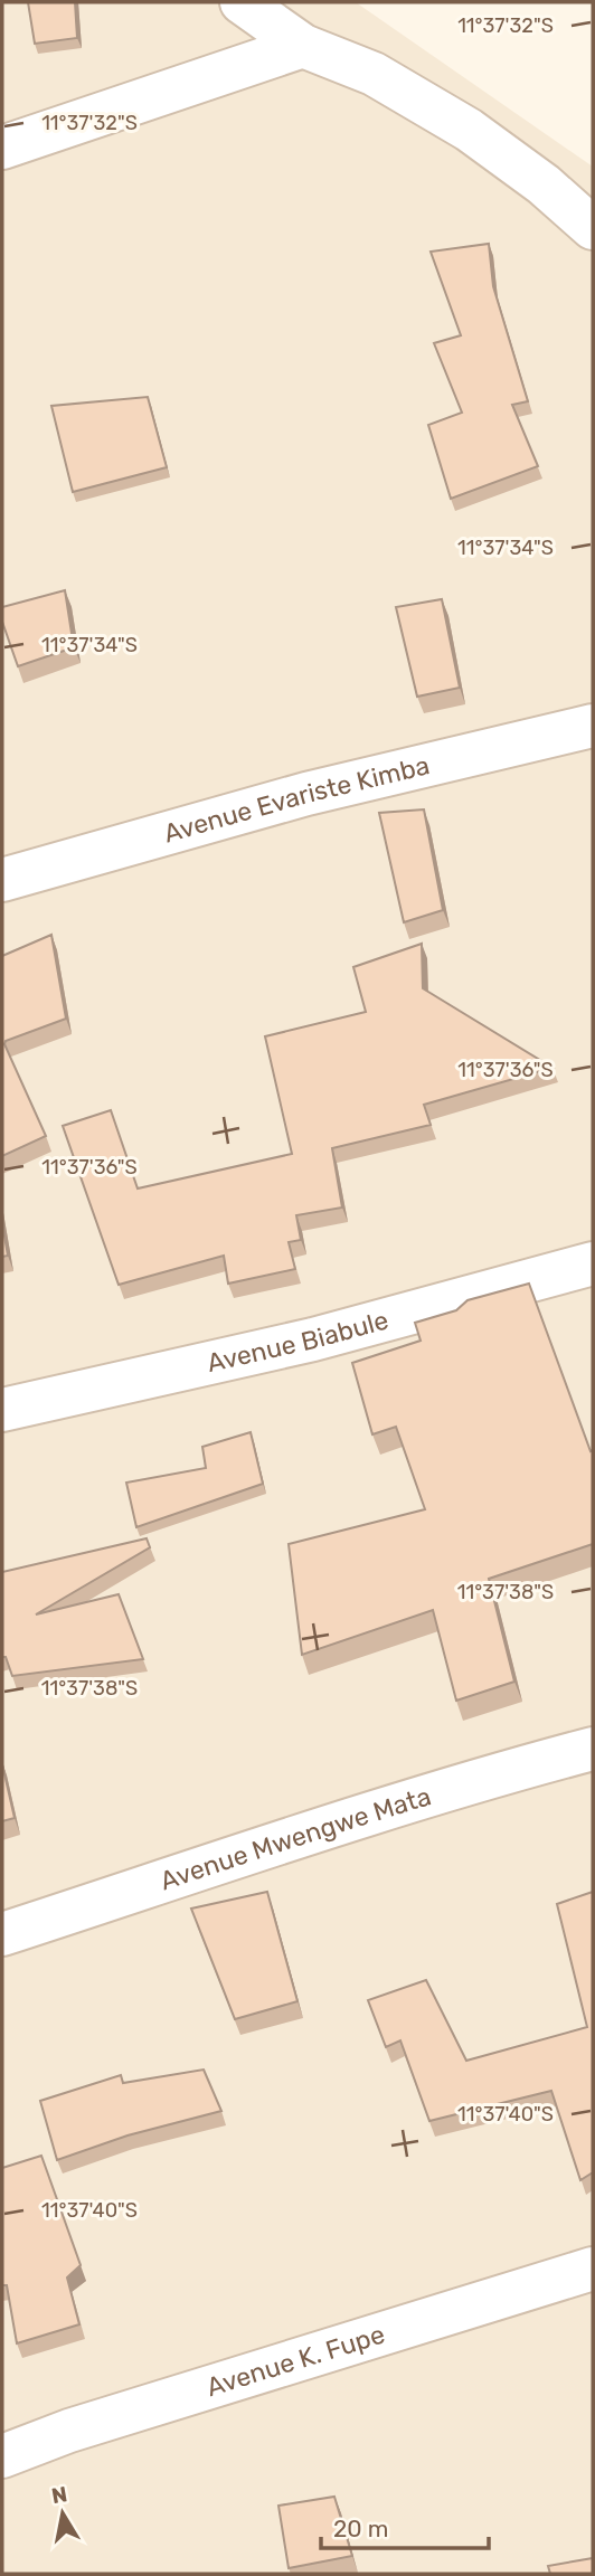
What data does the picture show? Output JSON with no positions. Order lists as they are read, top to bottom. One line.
{"streets":{"street":["Avenue Evariste Kimba","Avenue Biabule","Avenue Mwengwe Mata","Avenue K. Fupe"]},"scale_bar":"20 m","north":"top","coordinates":["11°37'32\"S","11°37'34\"S","11°37'36\"S","11°37'38\"S","11°37'40\"S"]}
